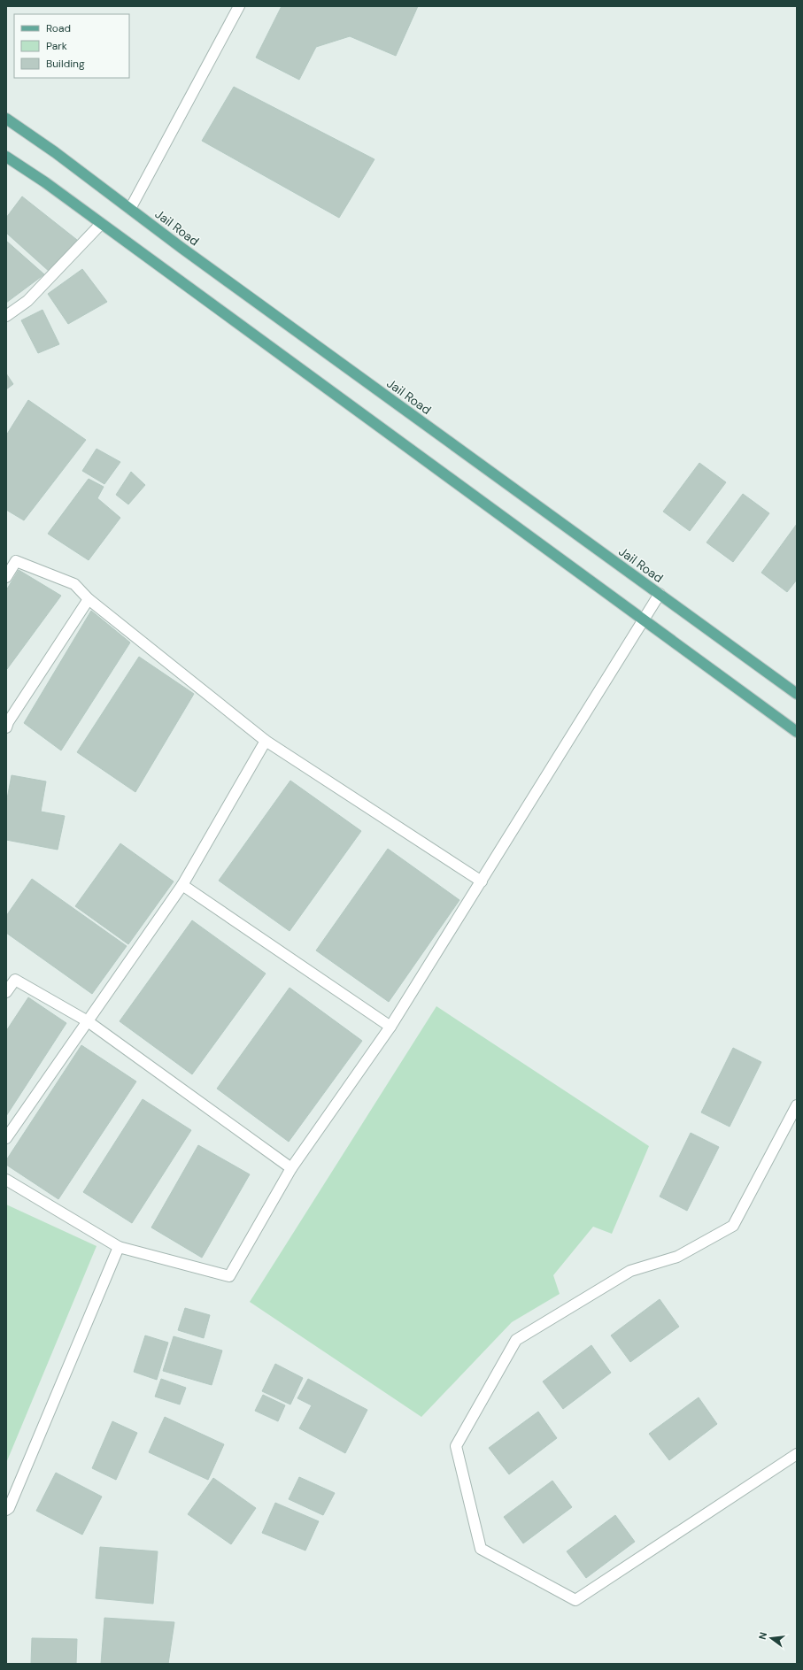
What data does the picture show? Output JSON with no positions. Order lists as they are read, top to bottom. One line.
{"streets":{"main road":["Jail Road"]},"legend":["Road","Park","Building"],"north":"left"}
